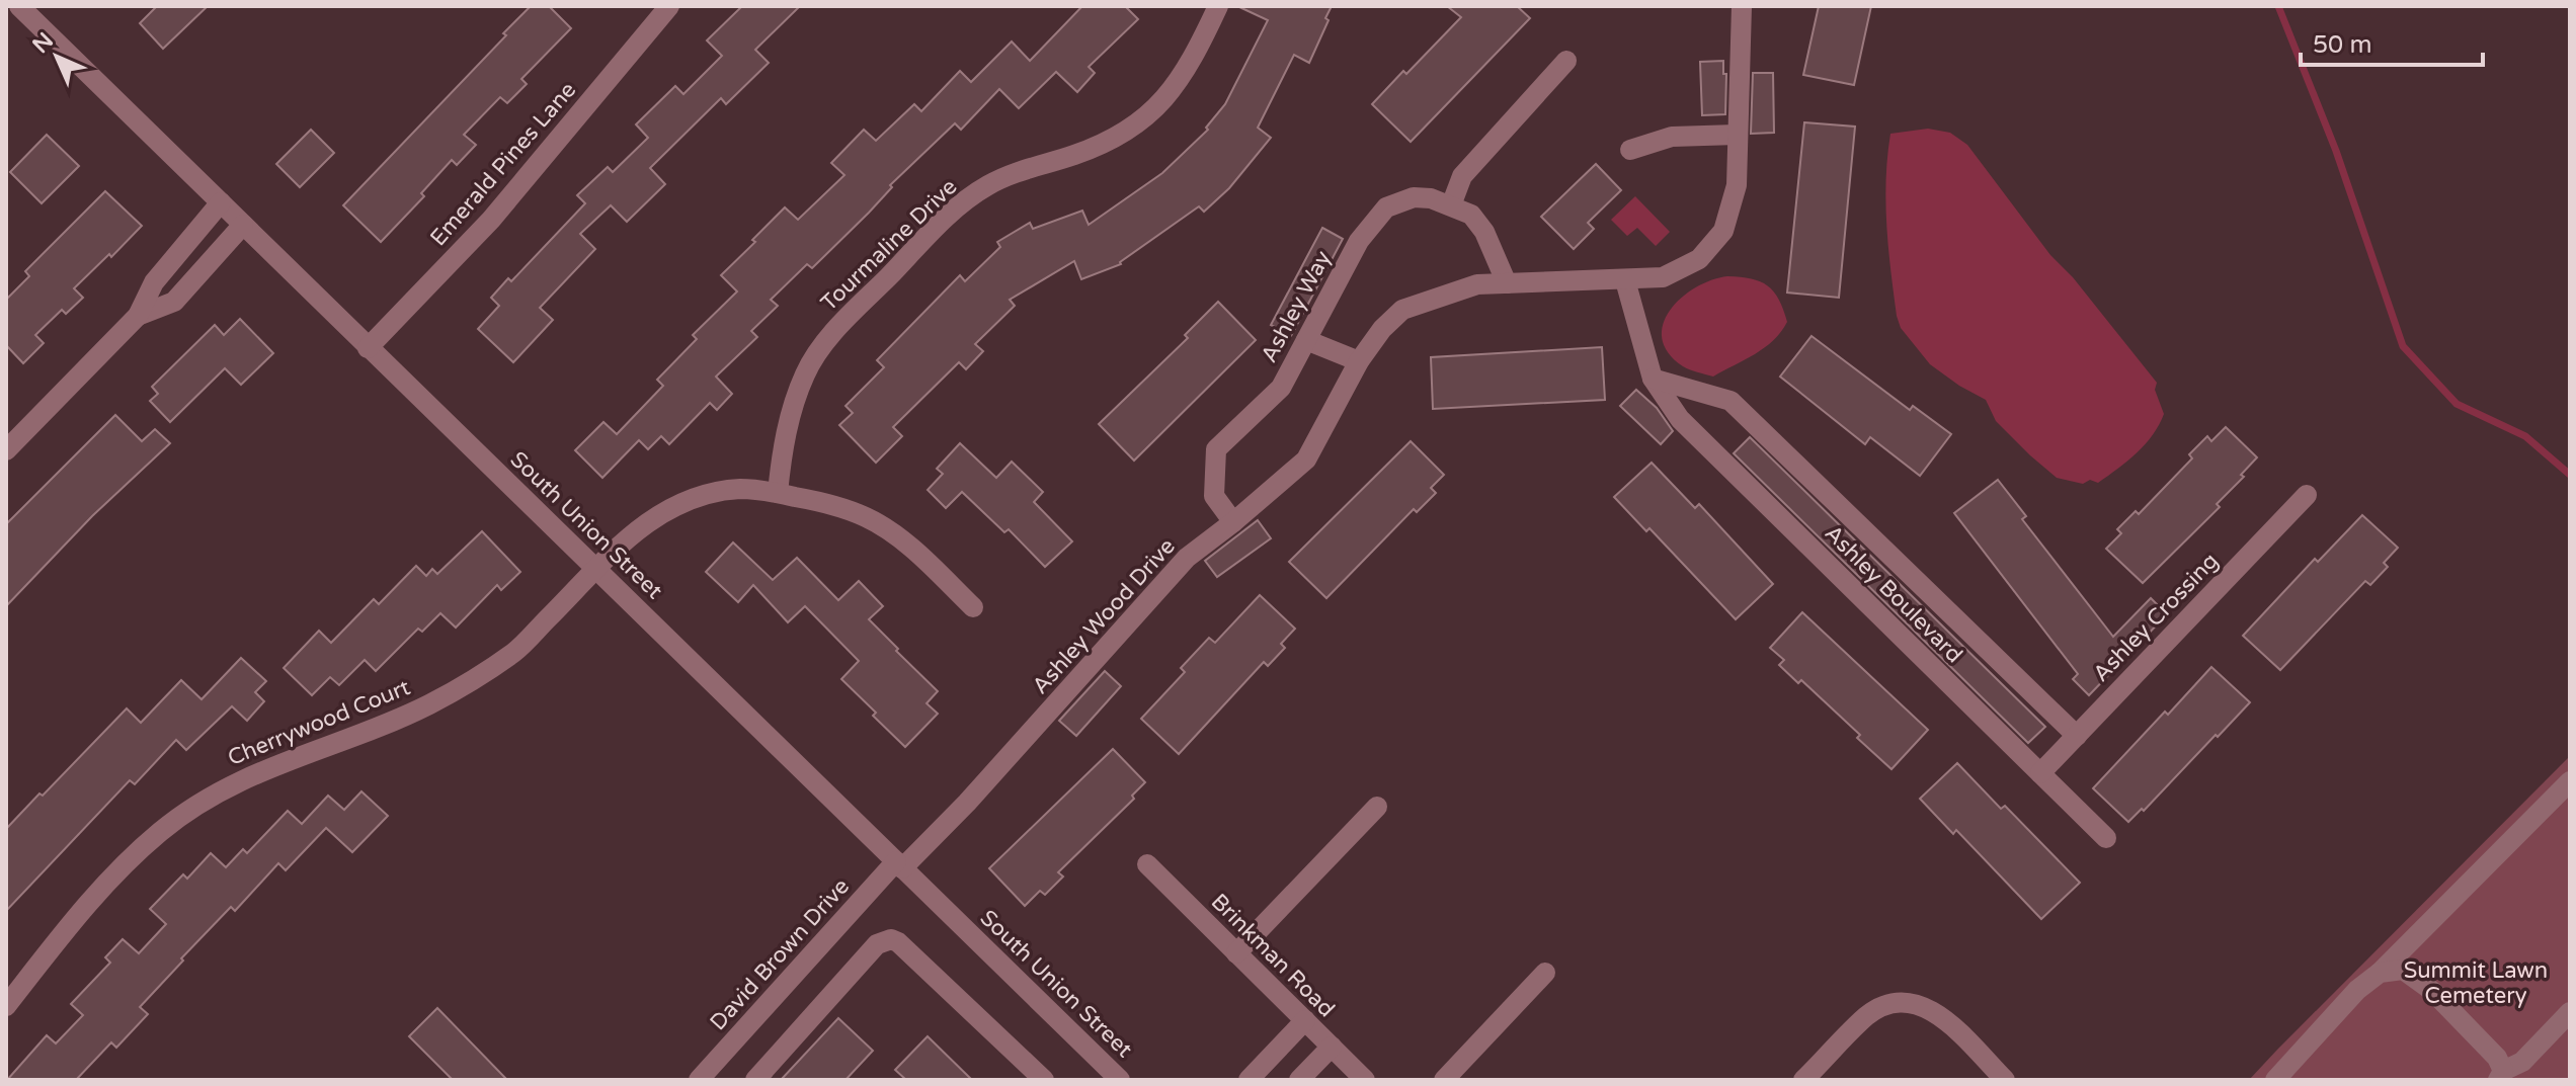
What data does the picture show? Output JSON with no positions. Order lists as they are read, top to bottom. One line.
{"streets":{"street":["Emerald Pines Lane","Tourmaline Drive","Ashley Way","South Union Street","Ashley Boulevard","Ashley Wood Drive","Ashley Crossing","Cherrywood Court","David Brown Drive","Brinkman Road"]},"crossings":[["Emerald Pines Lane","South Union Street"],["Tourmaline Drive","Cherrywood Court"],["Ashley Way","Ashley Wood Drive"],["South Union Street","Ashley Wood Drive"],["South Union Street","Cherrywood Court"],["South Union Street","David Brown Drive"],["Ashley Boulevard","Ashley Wood Drive"],["Ashley Boulevard","Ashley Crossing"],["Ashley Wood Drive","David Brown Drive"]],"parks":["Summit Lawn Cemetery"],"scale_bar":"50 m","north":"top left"}
